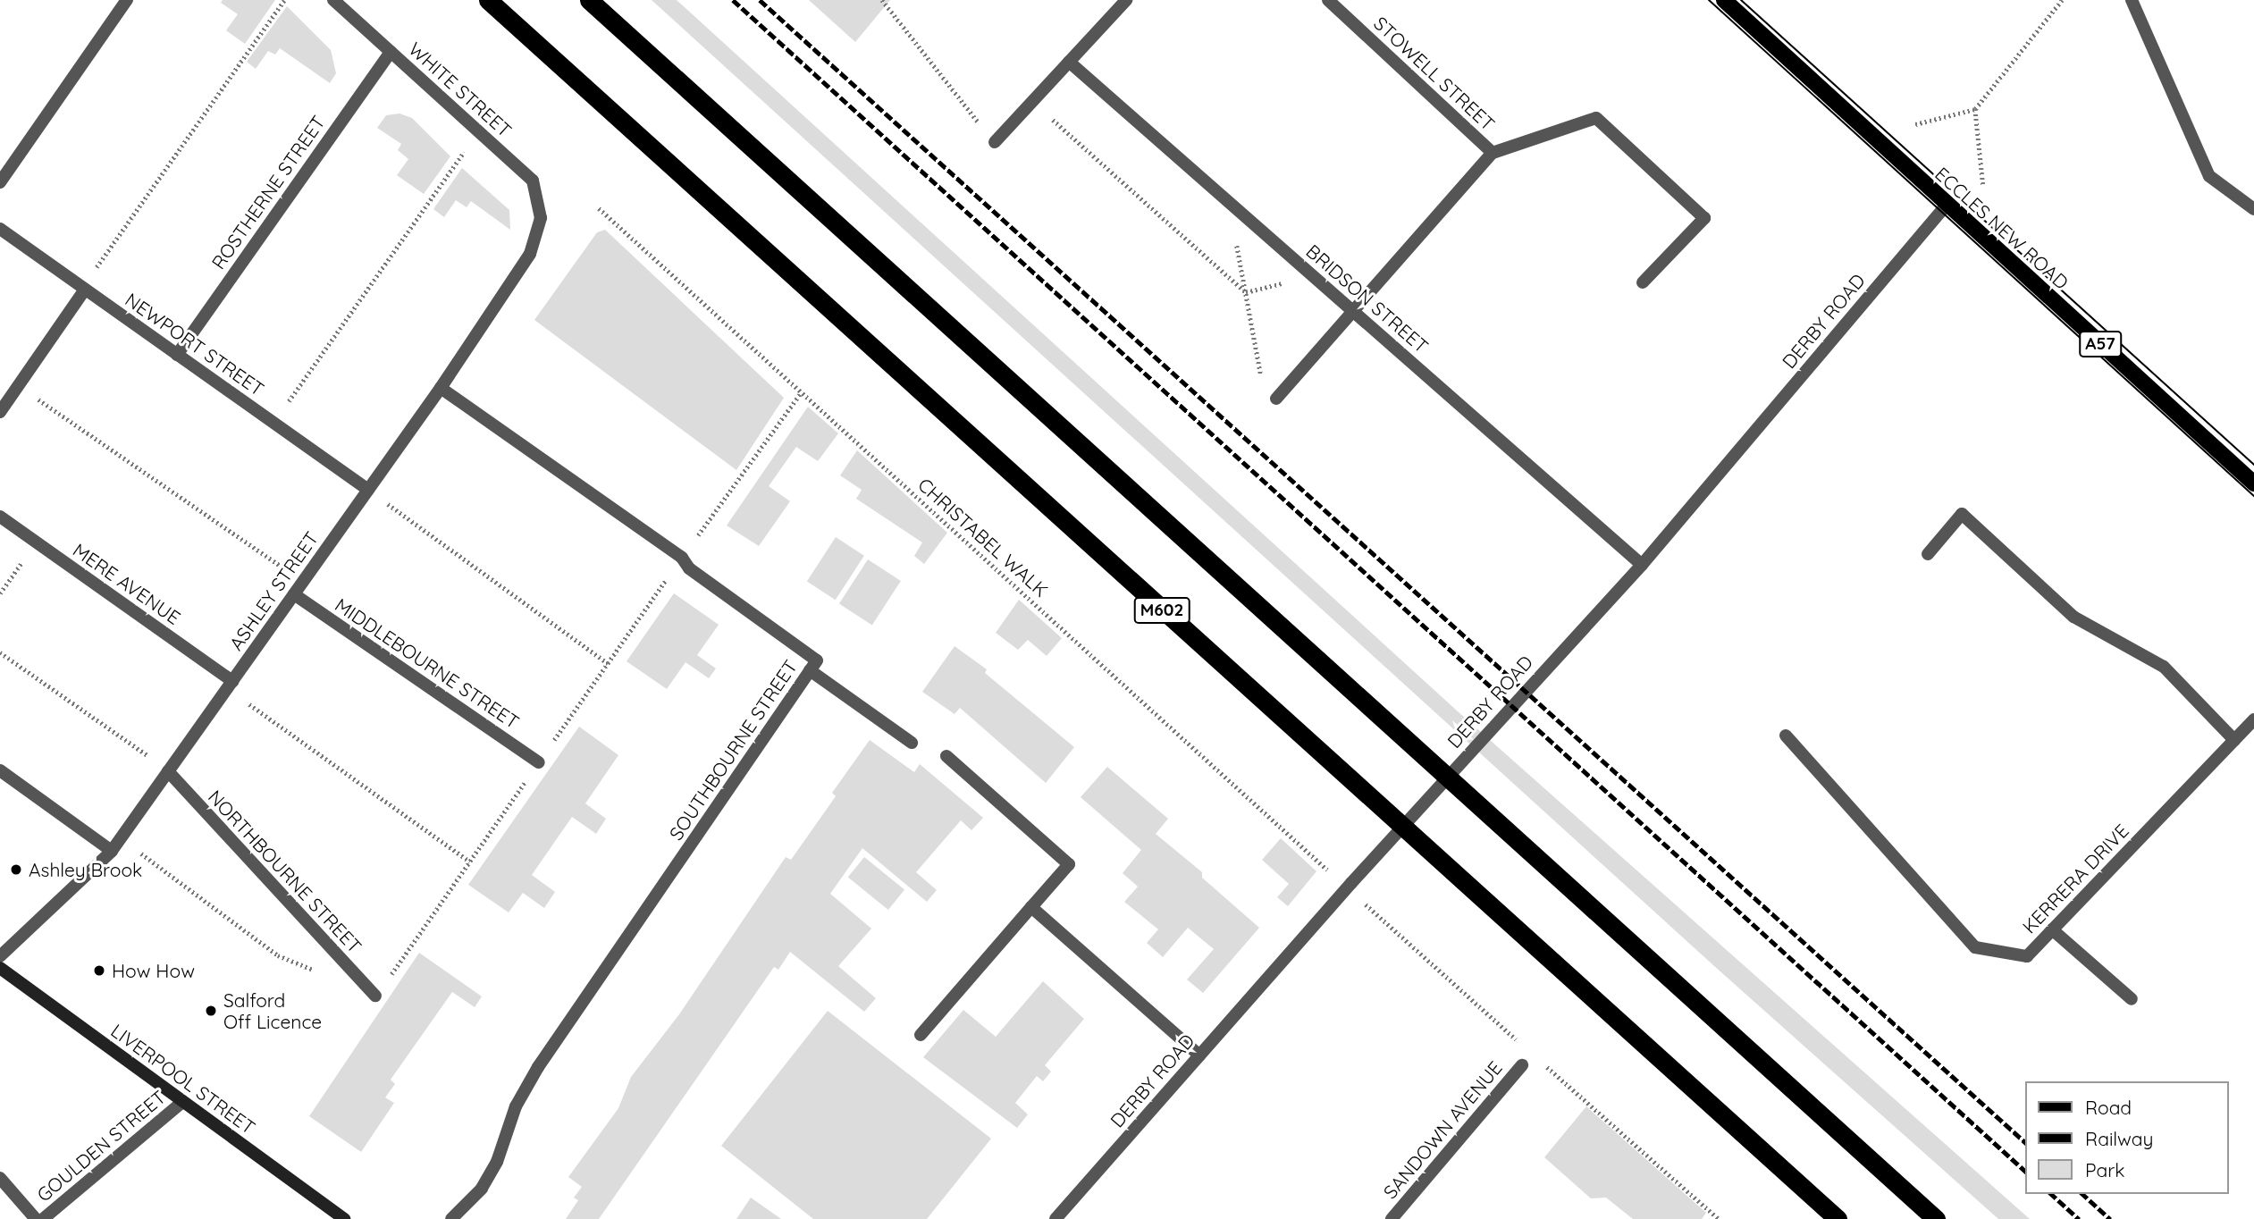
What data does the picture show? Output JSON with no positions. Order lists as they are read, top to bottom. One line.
{"streets":{"highway":["M602"],"main road":["ECCLES NEW ROAD","A57"],"street":["STOWELL STREET","WHITE STREET","ROSTHERNE STREET","BRIDSON STREET","DERBY ROAD","NEWPORT STREET","MERE AVENUE","ASHLEY STREET","MIDDLEBOURNE STREET","SOUTHBOURNE STREET","NORTHBOURNE STREET","KERRERA DRIVE","LIVERPOOL STREET","SANDOWN AVENUE","GOULDEN STREET"],"path":["CHRISTABEL WALK"]},"crossings":[["WHITE STREET","ROSTHERNE STREET"],["WHITE STREET","ASHLEY STREET"],["ROSTHERNE STREET","NEWPORT STREET"],["ECCLES NEW ROAD","DERBY ROAD"],["BRIDSON STREET","DERBY ROAD"],["DERBY ROAD","CHRISTABEL WALK"],["NEWPORT STREET","ASHLEY STREET"],["MERE AVENUE","ASHLEY STREET"],["ASHLEY STREET","MIDDLEBOURNE STREET"],["ASHLEY STREET","SOUTHBOURNE STREET"],["ASHLEY STREET","NORTHBOURNE STREET"],["LIVERPOOL STREET","GOULDEN STREET"]],"places":["Ashley Brook","How How","Salford Off Licence"],"legend":["Road","Railway","Park"]}
